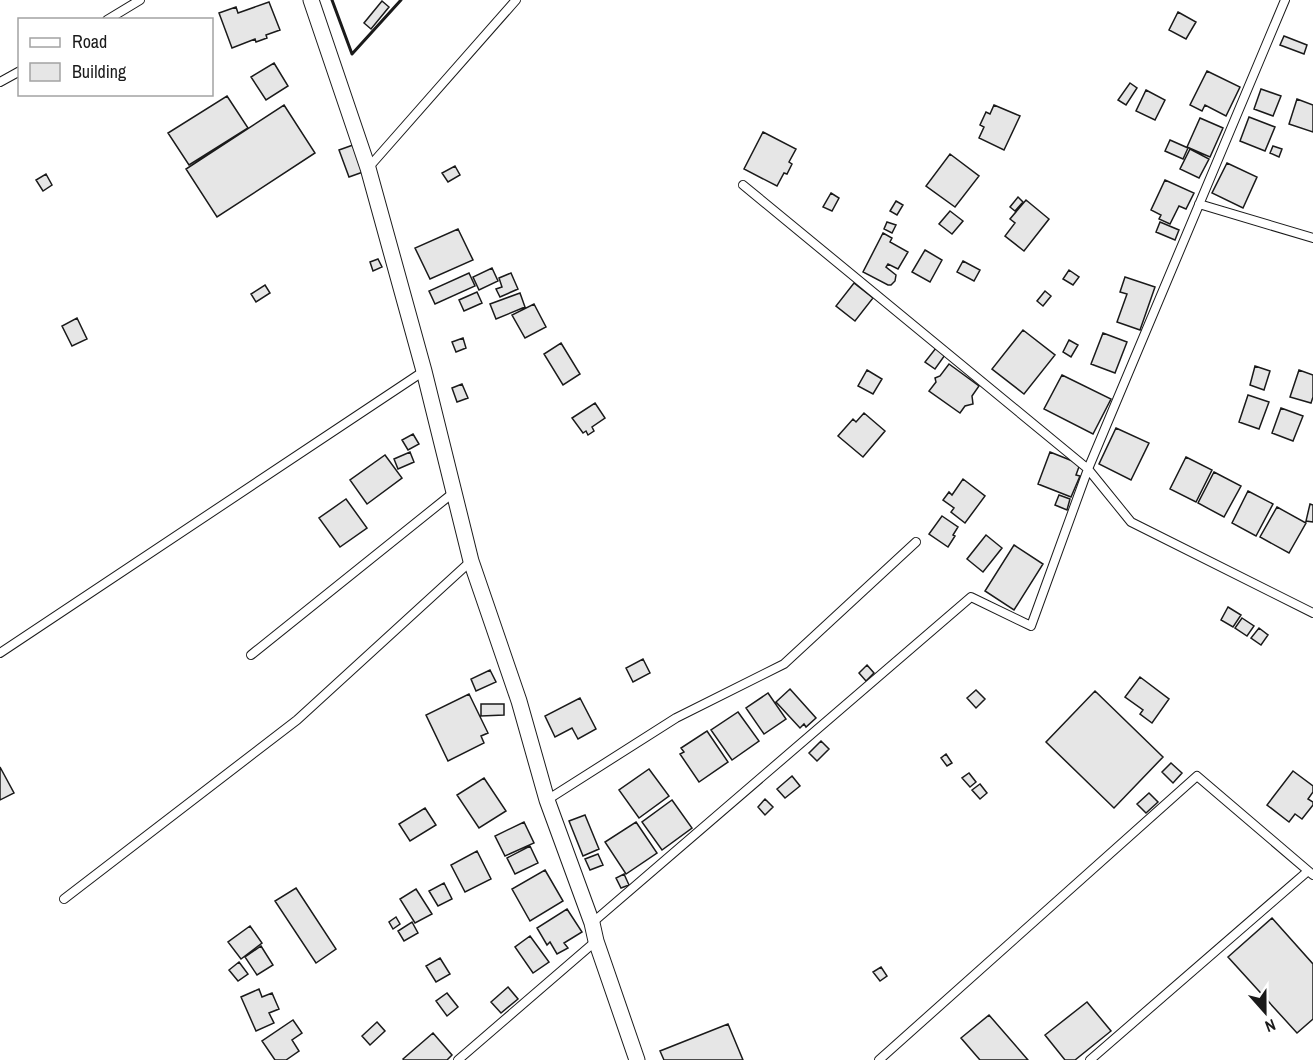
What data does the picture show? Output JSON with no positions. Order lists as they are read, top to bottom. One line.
{"legend":["Road","Building"],"north":"bottom"}
